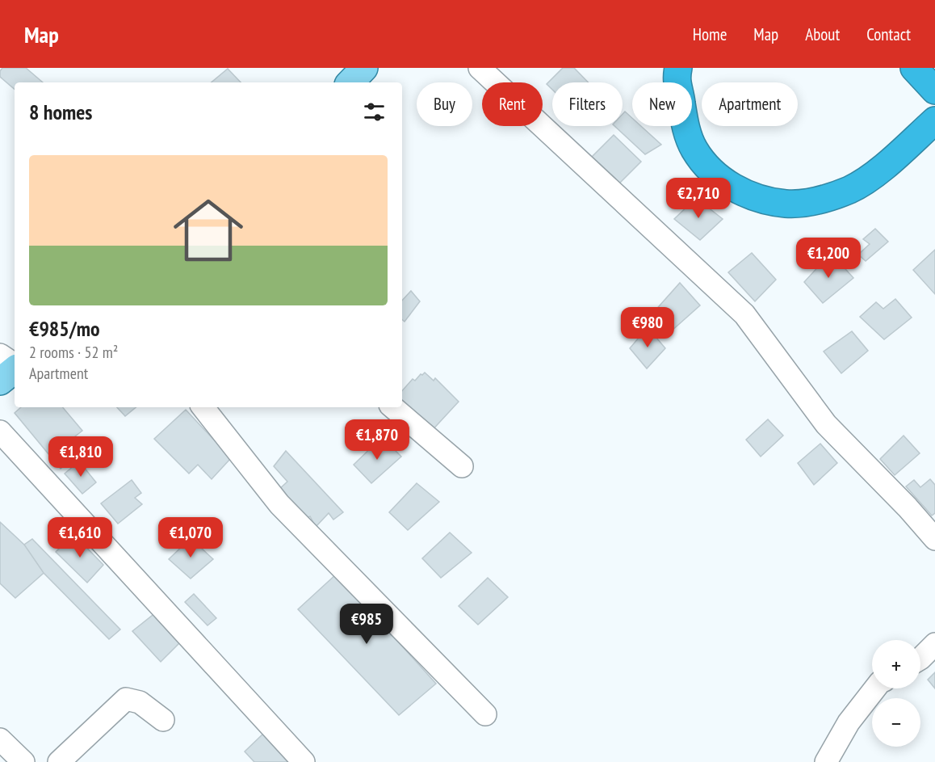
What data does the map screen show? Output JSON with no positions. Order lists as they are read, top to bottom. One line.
{"page":{"header":"Map","nav":["Home","Map","About","Contact"],"chip":["Buy","Rent","Filters","New","Apartment"],"heading":"8 homes","list":[{"name":"€985/mo","note":"2 rooms · 52 m² · Apartment"}],"price":["€2,710","€1,200","€980","€1,870","€1,810","€1,610","€1,070","€985"],"map_buttons":["+","−"]}}
